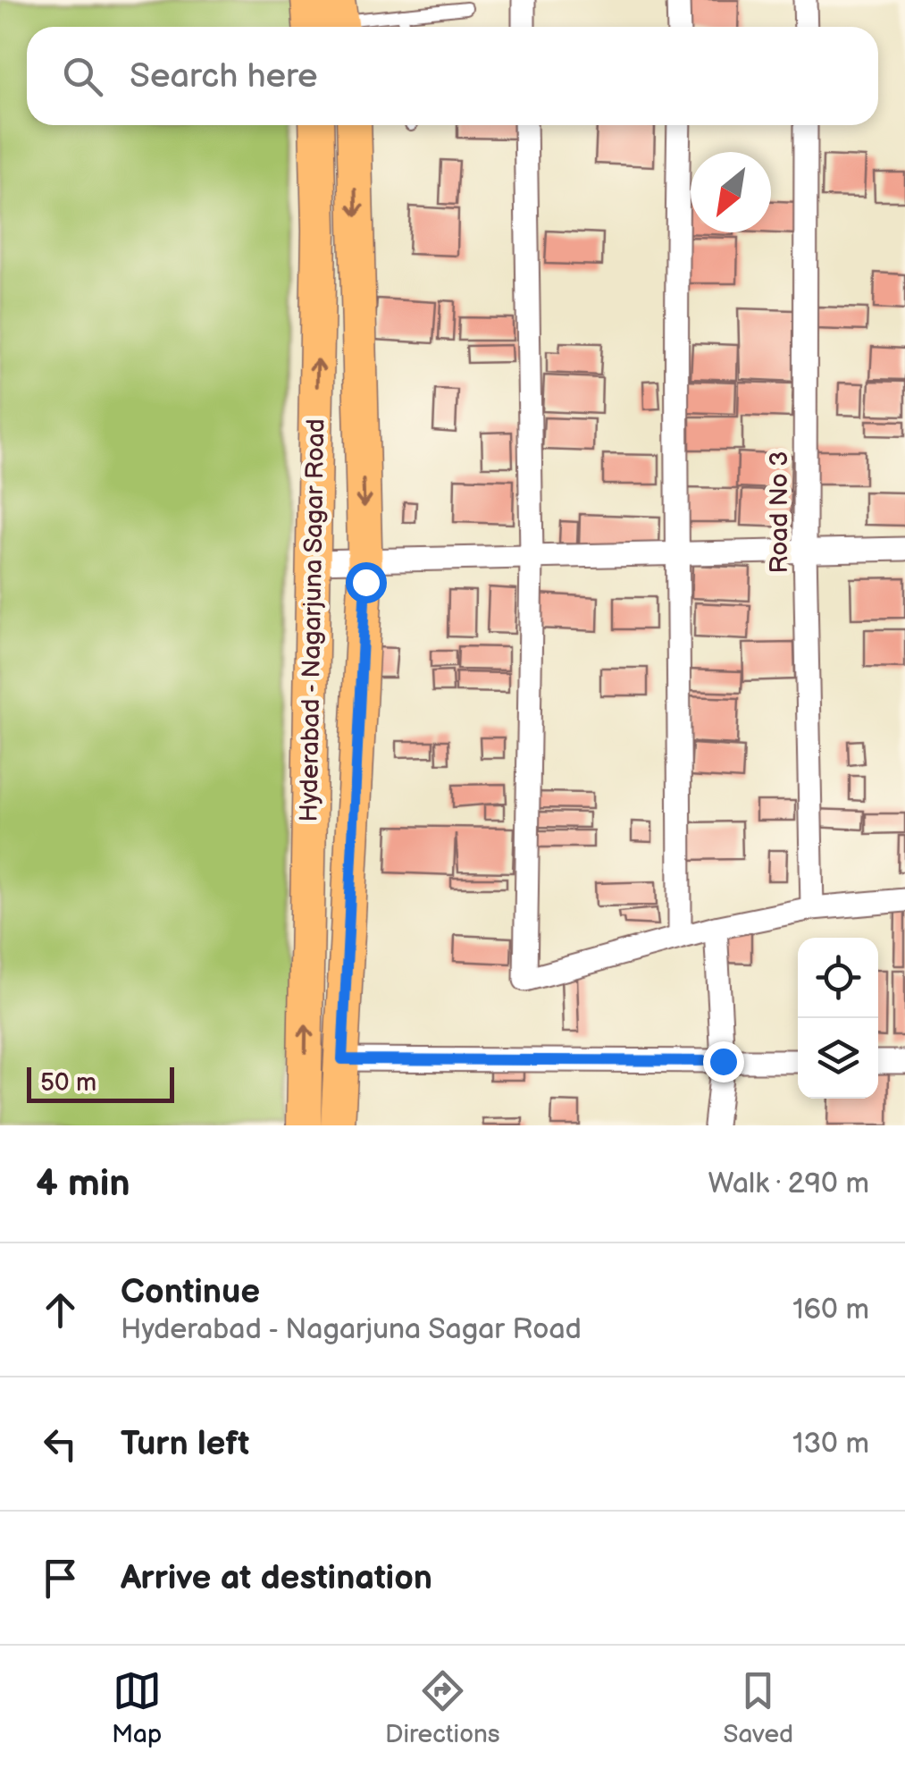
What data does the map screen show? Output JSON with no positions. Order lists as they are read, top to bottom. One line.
{"streets":{"main road":["Hyderabad - Nagarjuna Sagar Road"],"street":["Road No 3"]},"scale_bar":"50 m","north":"bottom left","page":{"search":"Search here","scale":"50 m","heading":["4 min","Walk · 290 m"],"list":[["Continue","Hyderabad - Nagarjuna Sagar Road","160 m"],["Turn left","130 m"],"Arrive at destination"],"nav":["Map","Directions","Saved"]}}
